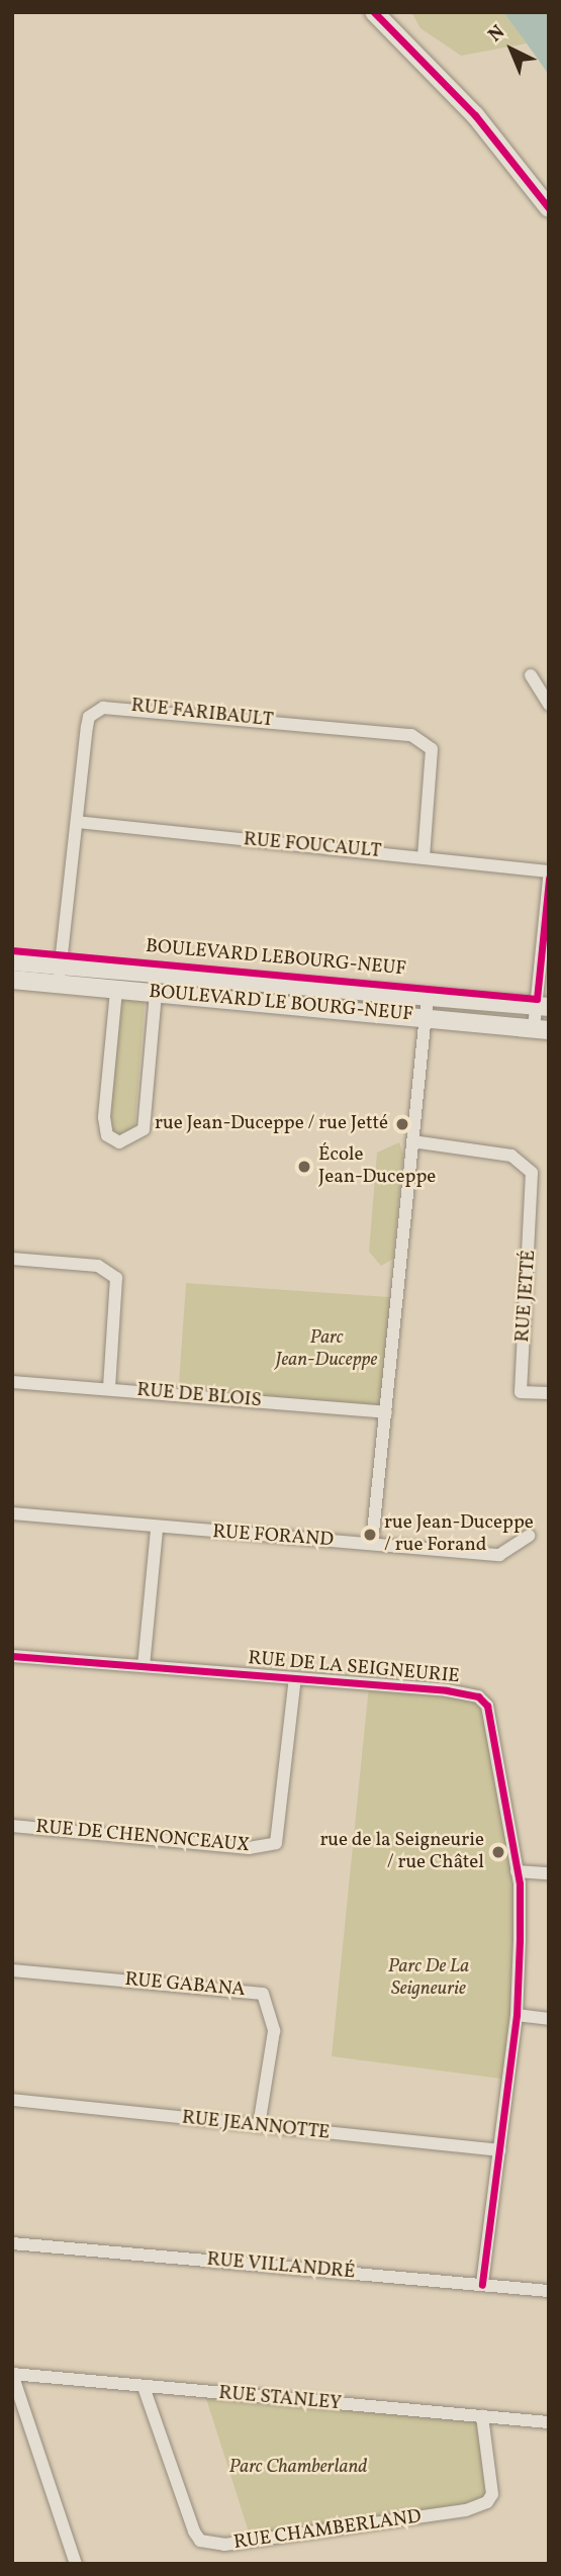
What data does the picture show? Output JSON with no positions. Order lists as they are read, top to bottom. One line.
{"streets":{"street":["RUE FARIBAULT","RUE FOUCAULT","BOULEVARD LE BOURG-NEUF","RUE JETTÉ","RUE DE BLOIS","RUE FORAND","RUE DE LA SEIGNEURIE","RUE DE CHENONCEAUX","RUE GABANA","RUE JEANNOTTE","RUE VILLANDRÉ","RUE STANLEY","RUE CHAMBERLAND"],"cycle path":["BOULEVARD LEBOURG-NEUF"]},"crossings":[["RUE FARIBAULT","RUE FOUCAULT"],["RUE FARIBAULT","BOULEVARD LE BOURG-NEUF"],["RUE DE LA SEIGNEURIE","RUE DE CHENONCEAUX"],["RUE DE LA SEIGNEURIE","RUE JEANNOTTE"],["RUE DE LA SEIGNEURIE","RUE VILLANDRÉ"],["RUE GABANA","RUE JEANNOTTE"],["RUE STANLEY","RUE CHAMBERLAND"]],"parks":["Parc Jean-Duceppe","Parc De La Seigneurie","Parc Chamberland"],"places":["rue Jean-Duceppe / rue Jetté","École Jean-Duceppe","rue Jean-Duceppe / rue Forand","rue de la Seigneurie / rue Châtel"],"north":"top left"}
